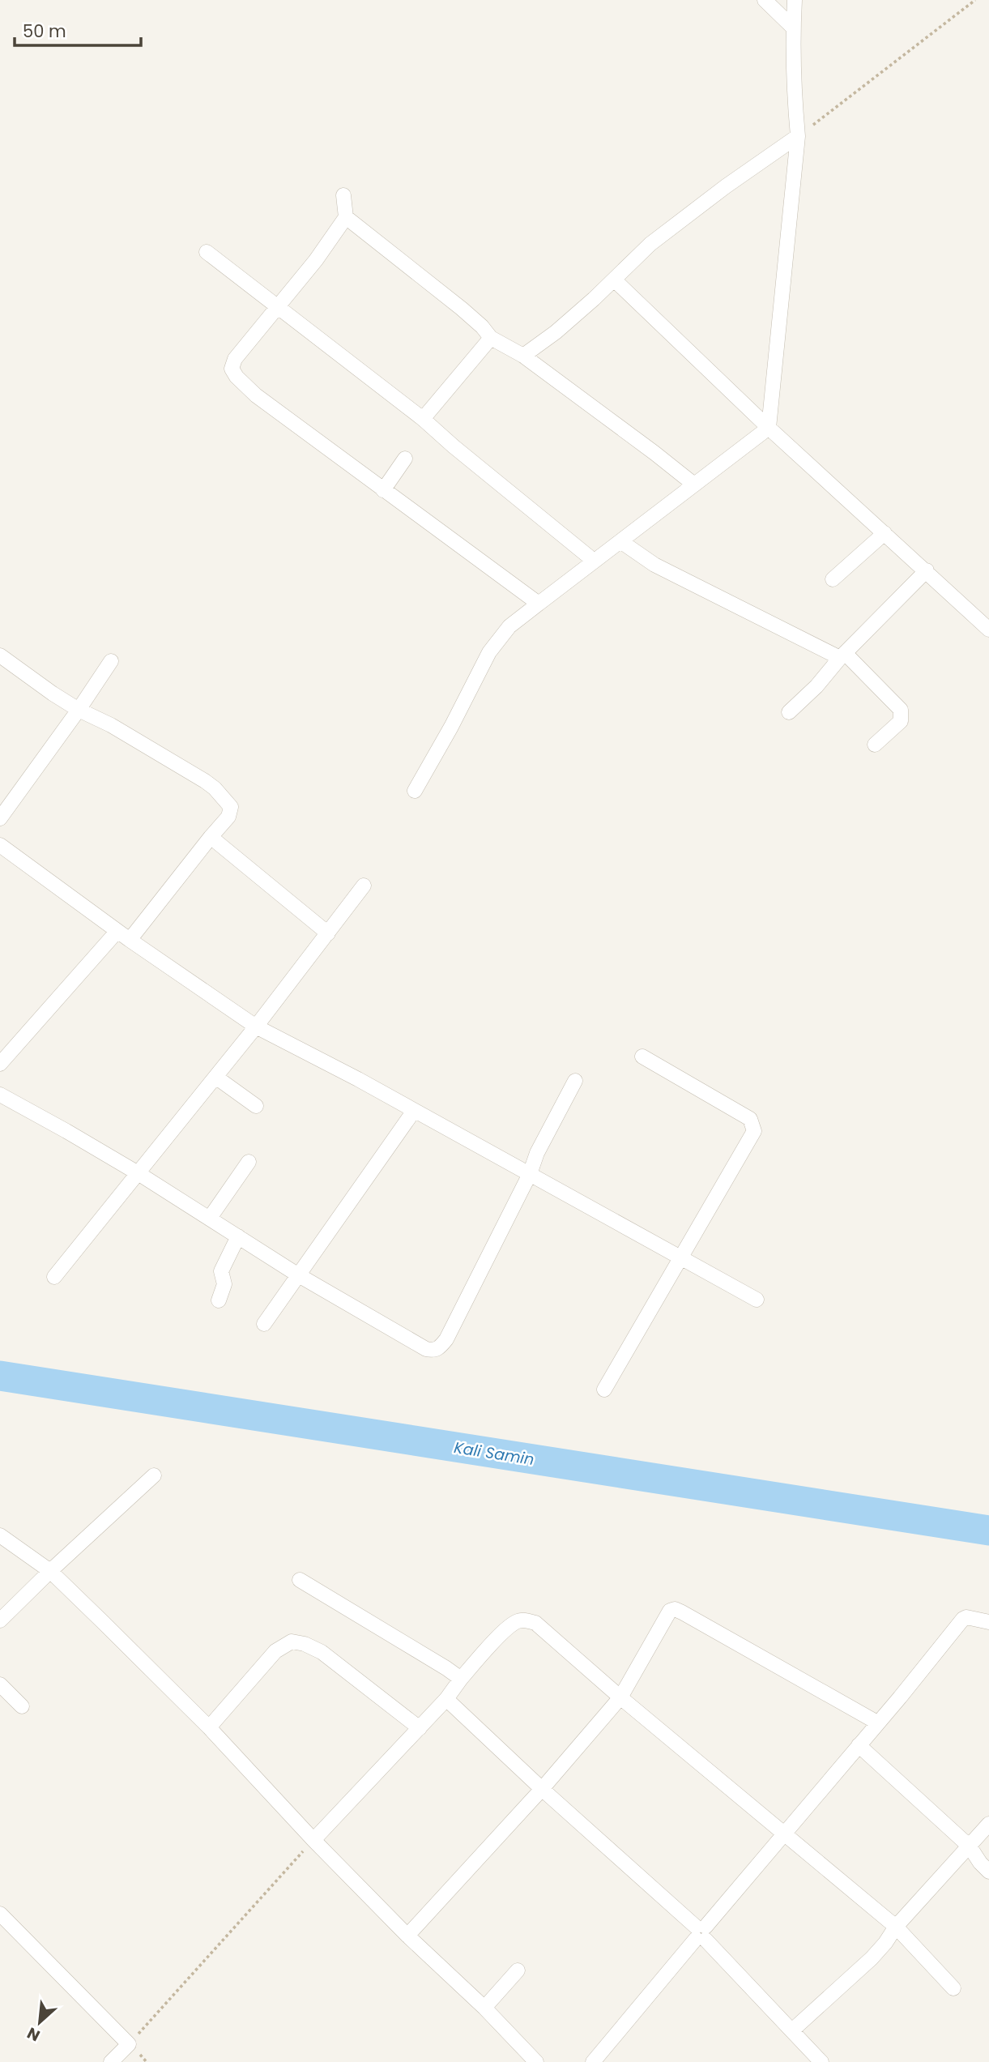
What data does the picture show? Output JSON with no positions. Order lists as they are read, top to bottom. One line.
{"water":["Kali Samin"],"scale_bar":"50 m","north":"bottom left"}
